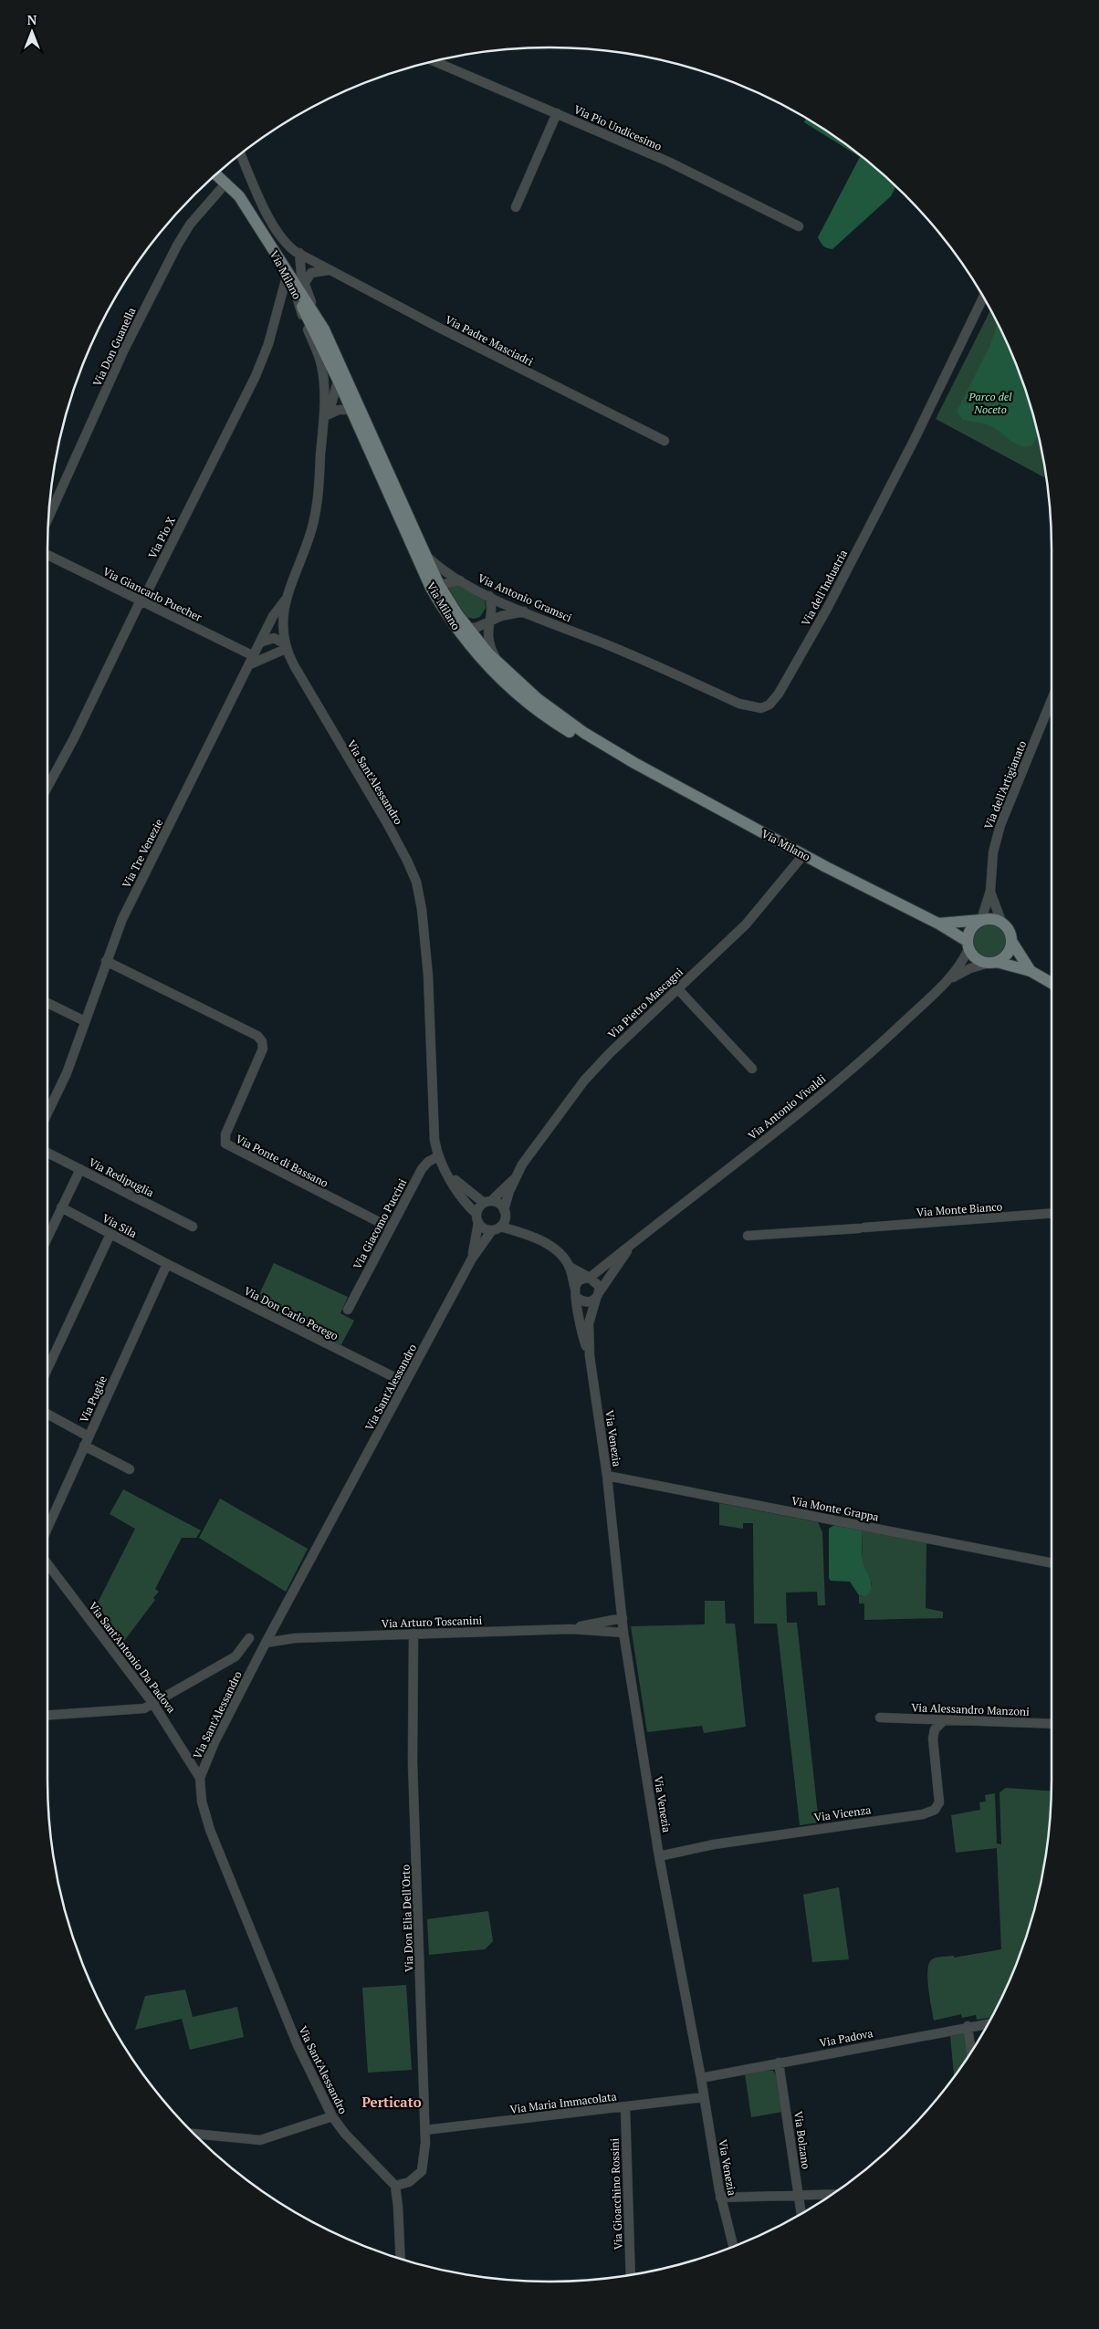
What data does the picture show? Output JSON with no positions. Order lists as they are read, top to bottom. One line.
{"streets":{"main road":["Via Milano"],"street":["Via Pio Undicesimo","Via Padre Masciadri","Via Don Guanella","Via Pio X","Via dell'Industria","Via Giancarlo Puecher","Via Antonio Gramsci","Via Sant'Alessandro","Via dell'Artigianato","Via Tre Venezie","Via Pietro Mascagni","Via Antonio Vivaldi","Via Ponte di Bassano","Via Redipuglia","Via Monte Bianco","Via Giacomo Puccini","Via Sila","Via Don Carlo Perego","Via Puglie","Via Venezia","Via Monte Grappa","Via Arturo Toscanini","Via Sant'Antonio Da Padova","Via Alessandro Manzoni","Via Vicenza","Via Don Elia Dell'Orto","Via Padova","Via Maria Immacolata","Via Bolzano","Via Gioacchino Rossini"]},"crossings":[["Via Milano","Via Pio X"],["Via Milano","Via Antonio Gramsci"],["Via Milano","Via dell'Artigianato"],["Via Milano","Via Pietro Mascagni"],["Via Pio X","Via Giancarlo Puecher"],["Via dell'Industria","Via Antonio Gramsci"],["Via Giancarlo Puecher","Via Tre Venezie"],["Via Sant'Alessandro","Via Tre Venezie"],["Via Sant'Alessandro","Via Pietro Mascagni"],["Via Sant'Alessandro","Via Giacomo Puccini"],["Via Sant'Alessandro","Via Don Carlo Perego"],["Via Sant'Alessandro","Via Arturo Toscanini"],["Via Sant'Alessandro","Via Sant'Antonio Da Padova"],["Via Sant'Alessandro","Via Don Elia Dell'Orto"],["Via Tre Venezie","Via Ponte di Bassano"],["Via Antonio Vivaldi","Via Venezia"],["Via Ponte di Bassano","Via Giacomo Puccini"],["Via Sila","Via Don Carlo Perego"],["Via Sila","Via Puglie"],["Via Don Carlo Perego","Via Puglie"],["Via Venezia","Via Monte Grappa"],["Via Venezia","Via Vicenza"],["Via Venezia","Via Padova"],["Via Venezia","Via Maria Immacolata"],["Via Arturo Toscanini","Via Don Elia Dell'Orto"],["Via Alessandro Manzoni","Via Vicenza"],["Via Don Elia Dell'Orto","Via Maria Immacolata"],["Via Padova","Via Bolzano"],["Via Maria Immacolata","Via Gioacchino Rossini"]],"districts":["Perticato"],"parks":["Parco del Noceto"],"north":"top"}
